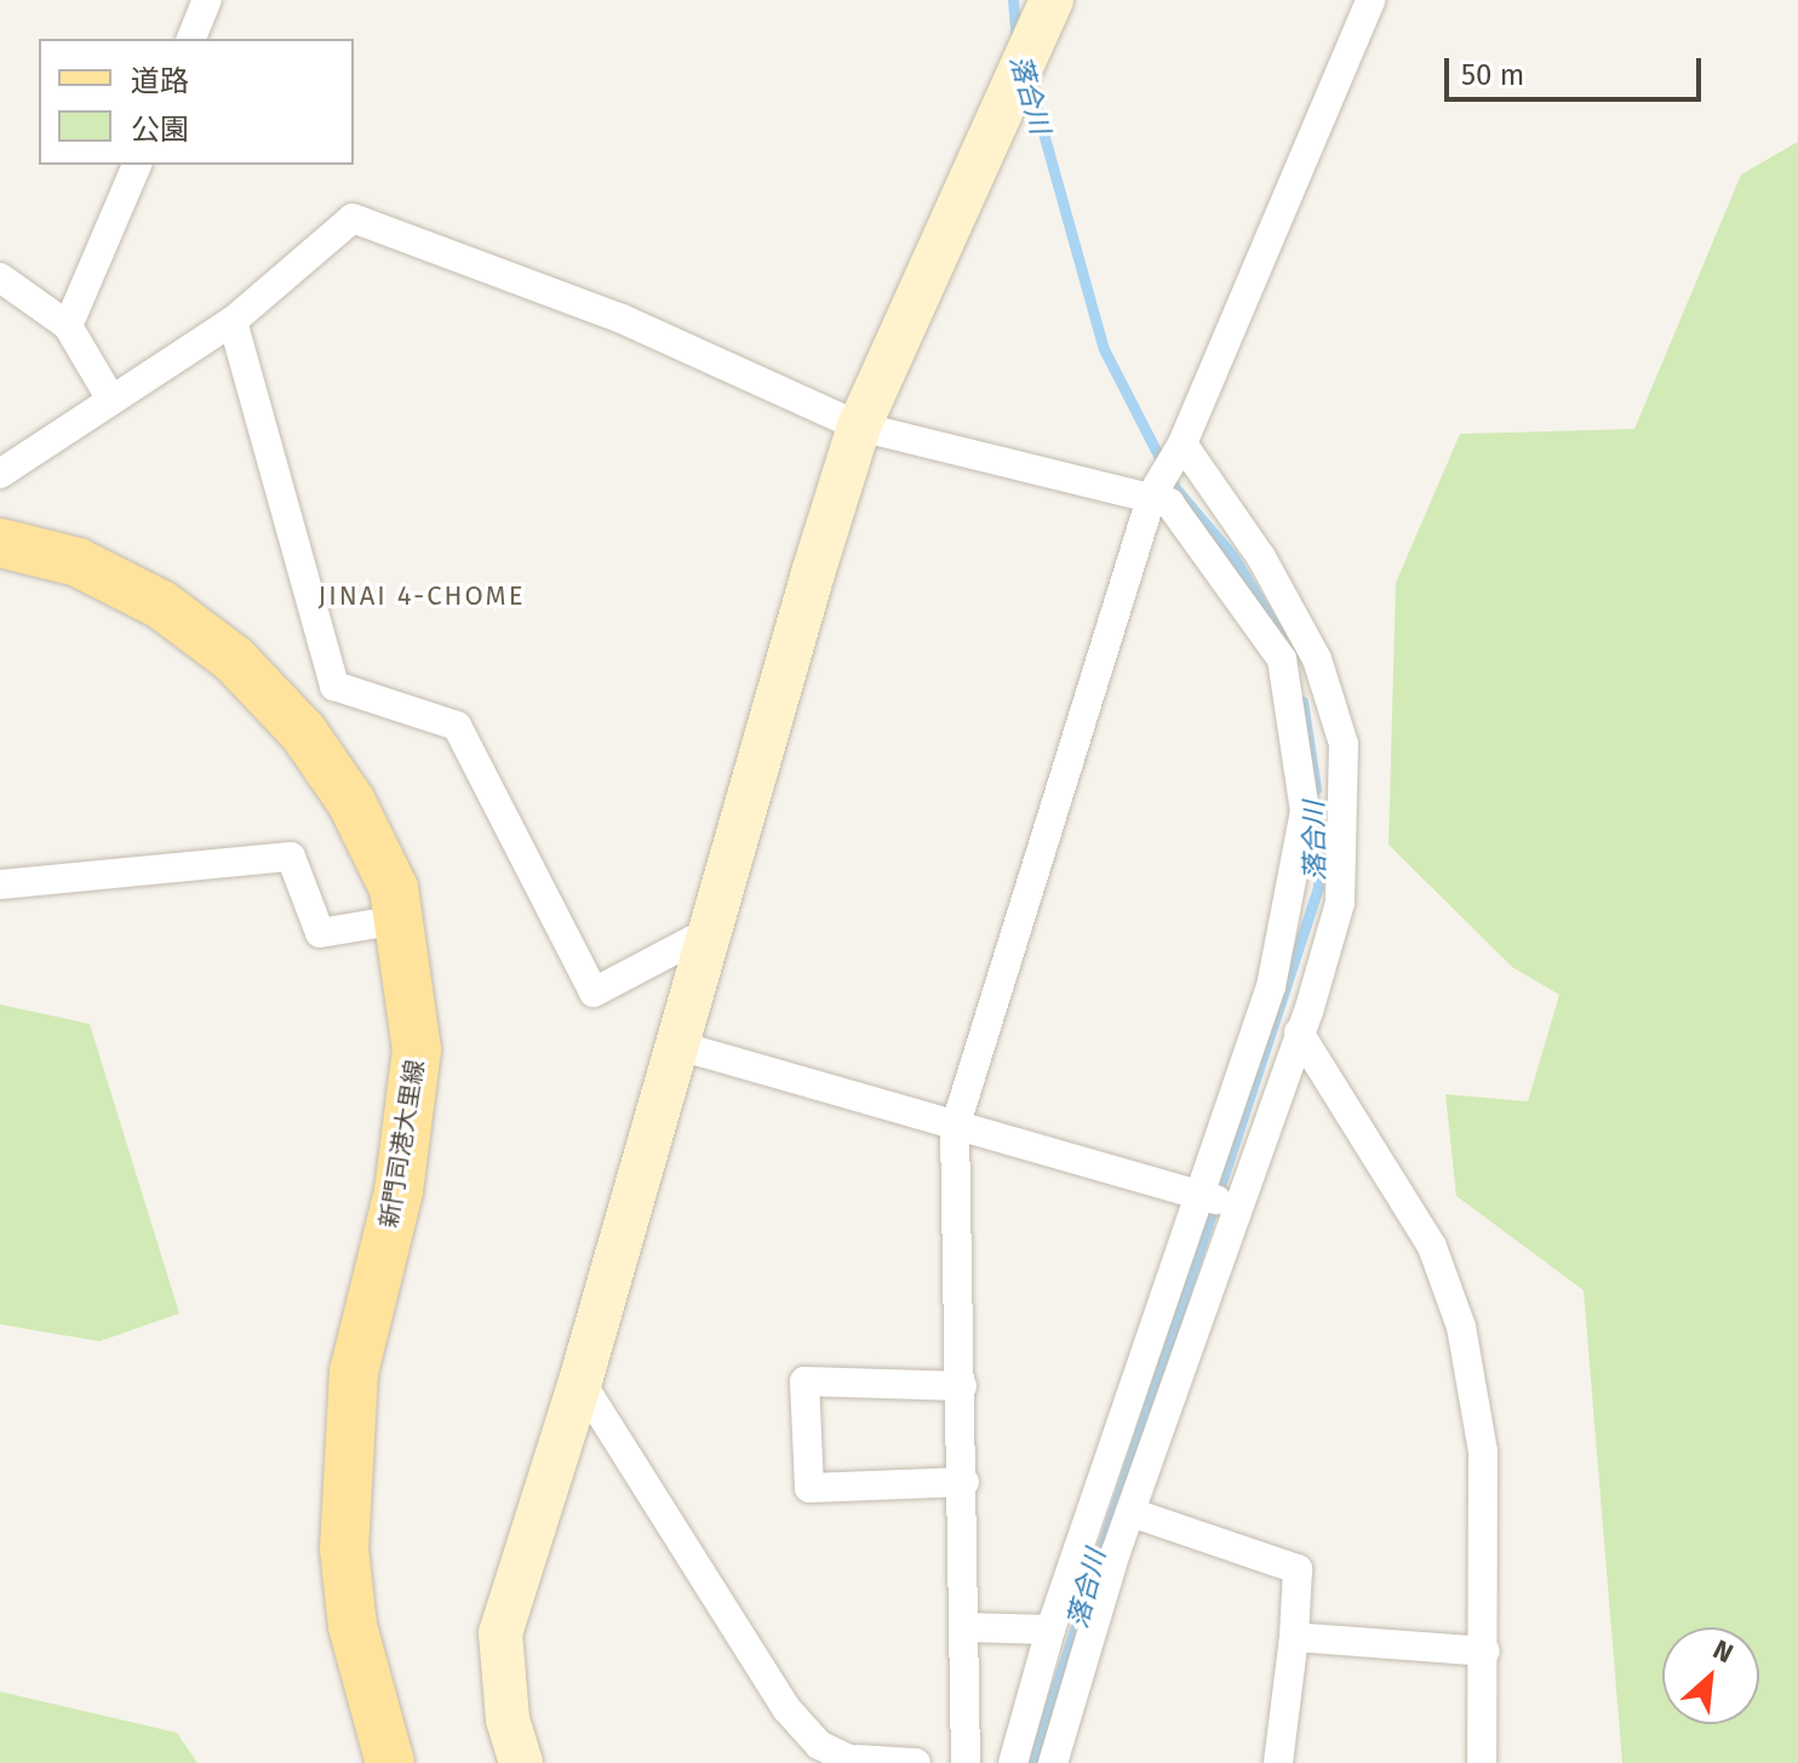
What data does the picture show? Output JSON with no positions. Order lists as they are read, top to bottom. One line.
{"streets":{"main road":["新門司港大里線"]},"districts":["JINAI 4-CHOME"],"water":["落合川"],"legend":["道路","公園"],"scale_bar":"50 m","north":"top right"}
